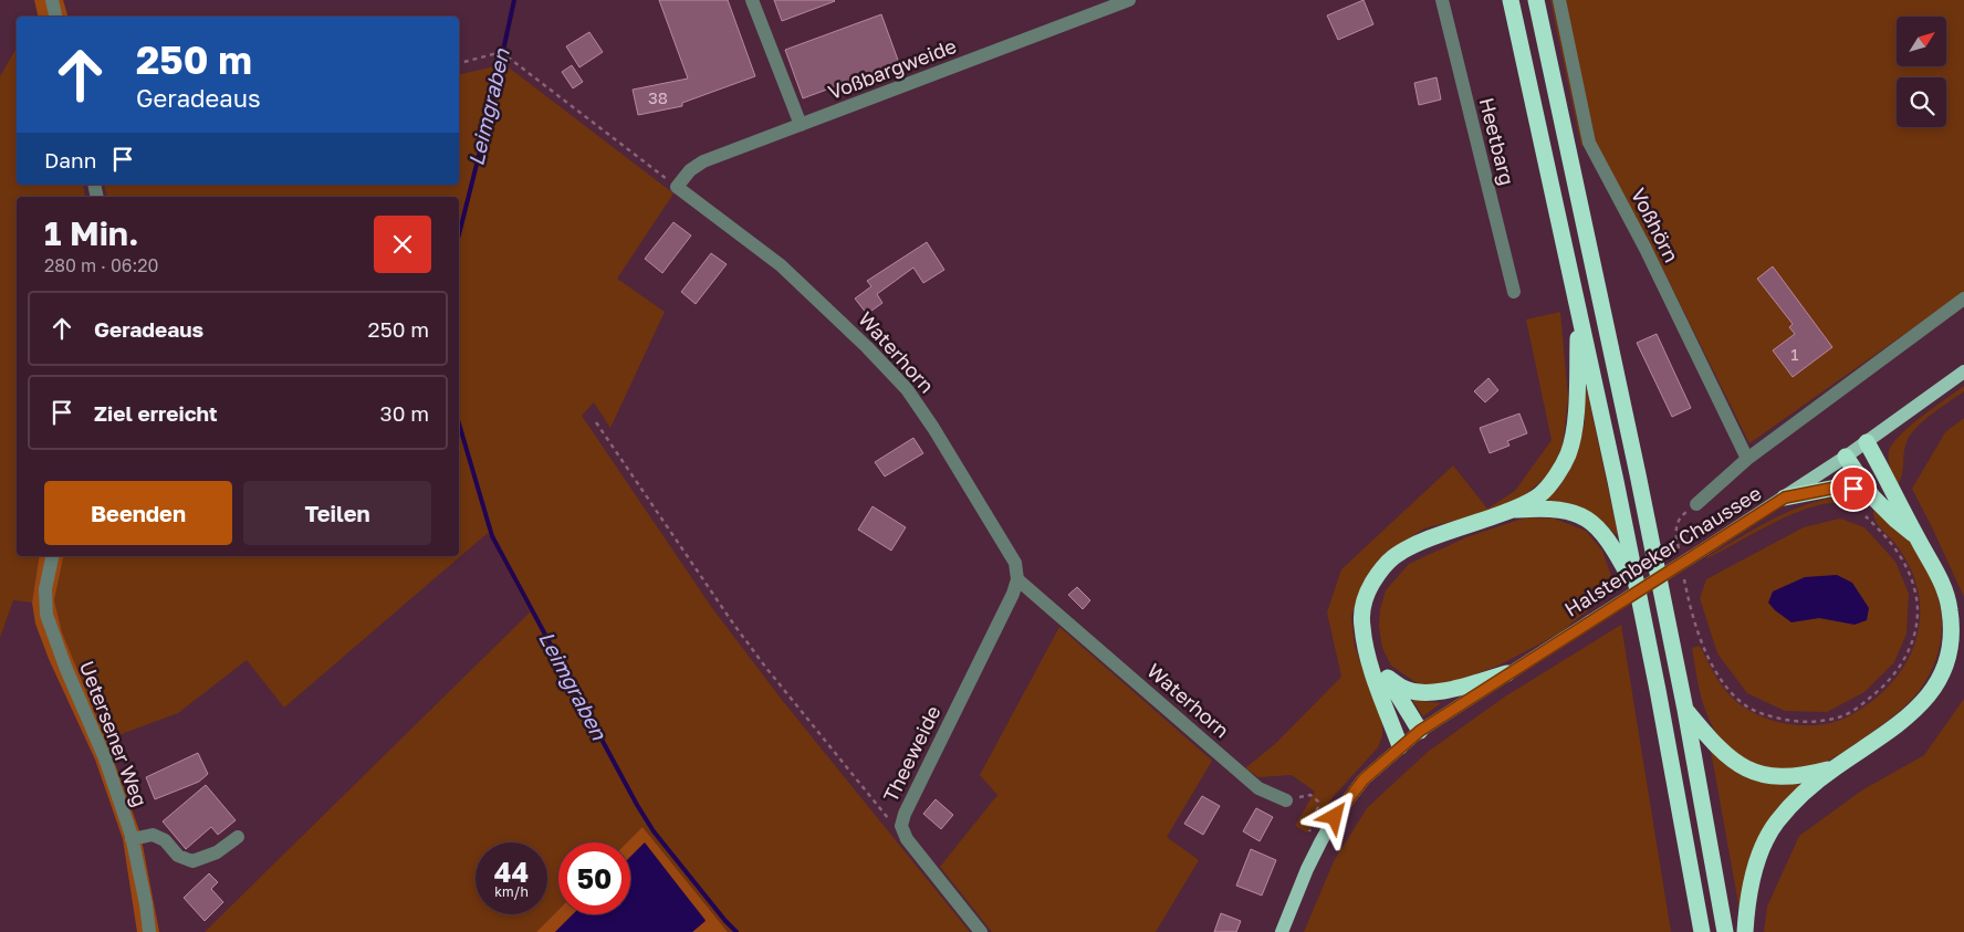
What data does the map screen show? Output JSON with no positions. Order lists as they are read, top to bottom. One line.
{"streets":{"main road":["Halstenbeker Chaussee"],"street":["Voßbargweide","Heetbarg","Voßhörn","Waterhorn","Uetersener Weg","Theeweide"]},"crossings":[["Voßbargweide","Waterhorn"],["Waterhorn","Theeweide"]],"water":["Leimgraben"],"house_numbers":["38","1"],"north":"top right","page":{"turn":["250 m","Geradeaus"],"then":"Dann","heading":["1 Min.","280 m · 06:20"],"list":[{"name":"Geradeaus","value":"250 m"},{"name":"Ziel erreicht","value":"30 m"}],"buttons":["Beenden","Teilen"],"speed":"44 km/h","limit":"50"}}
